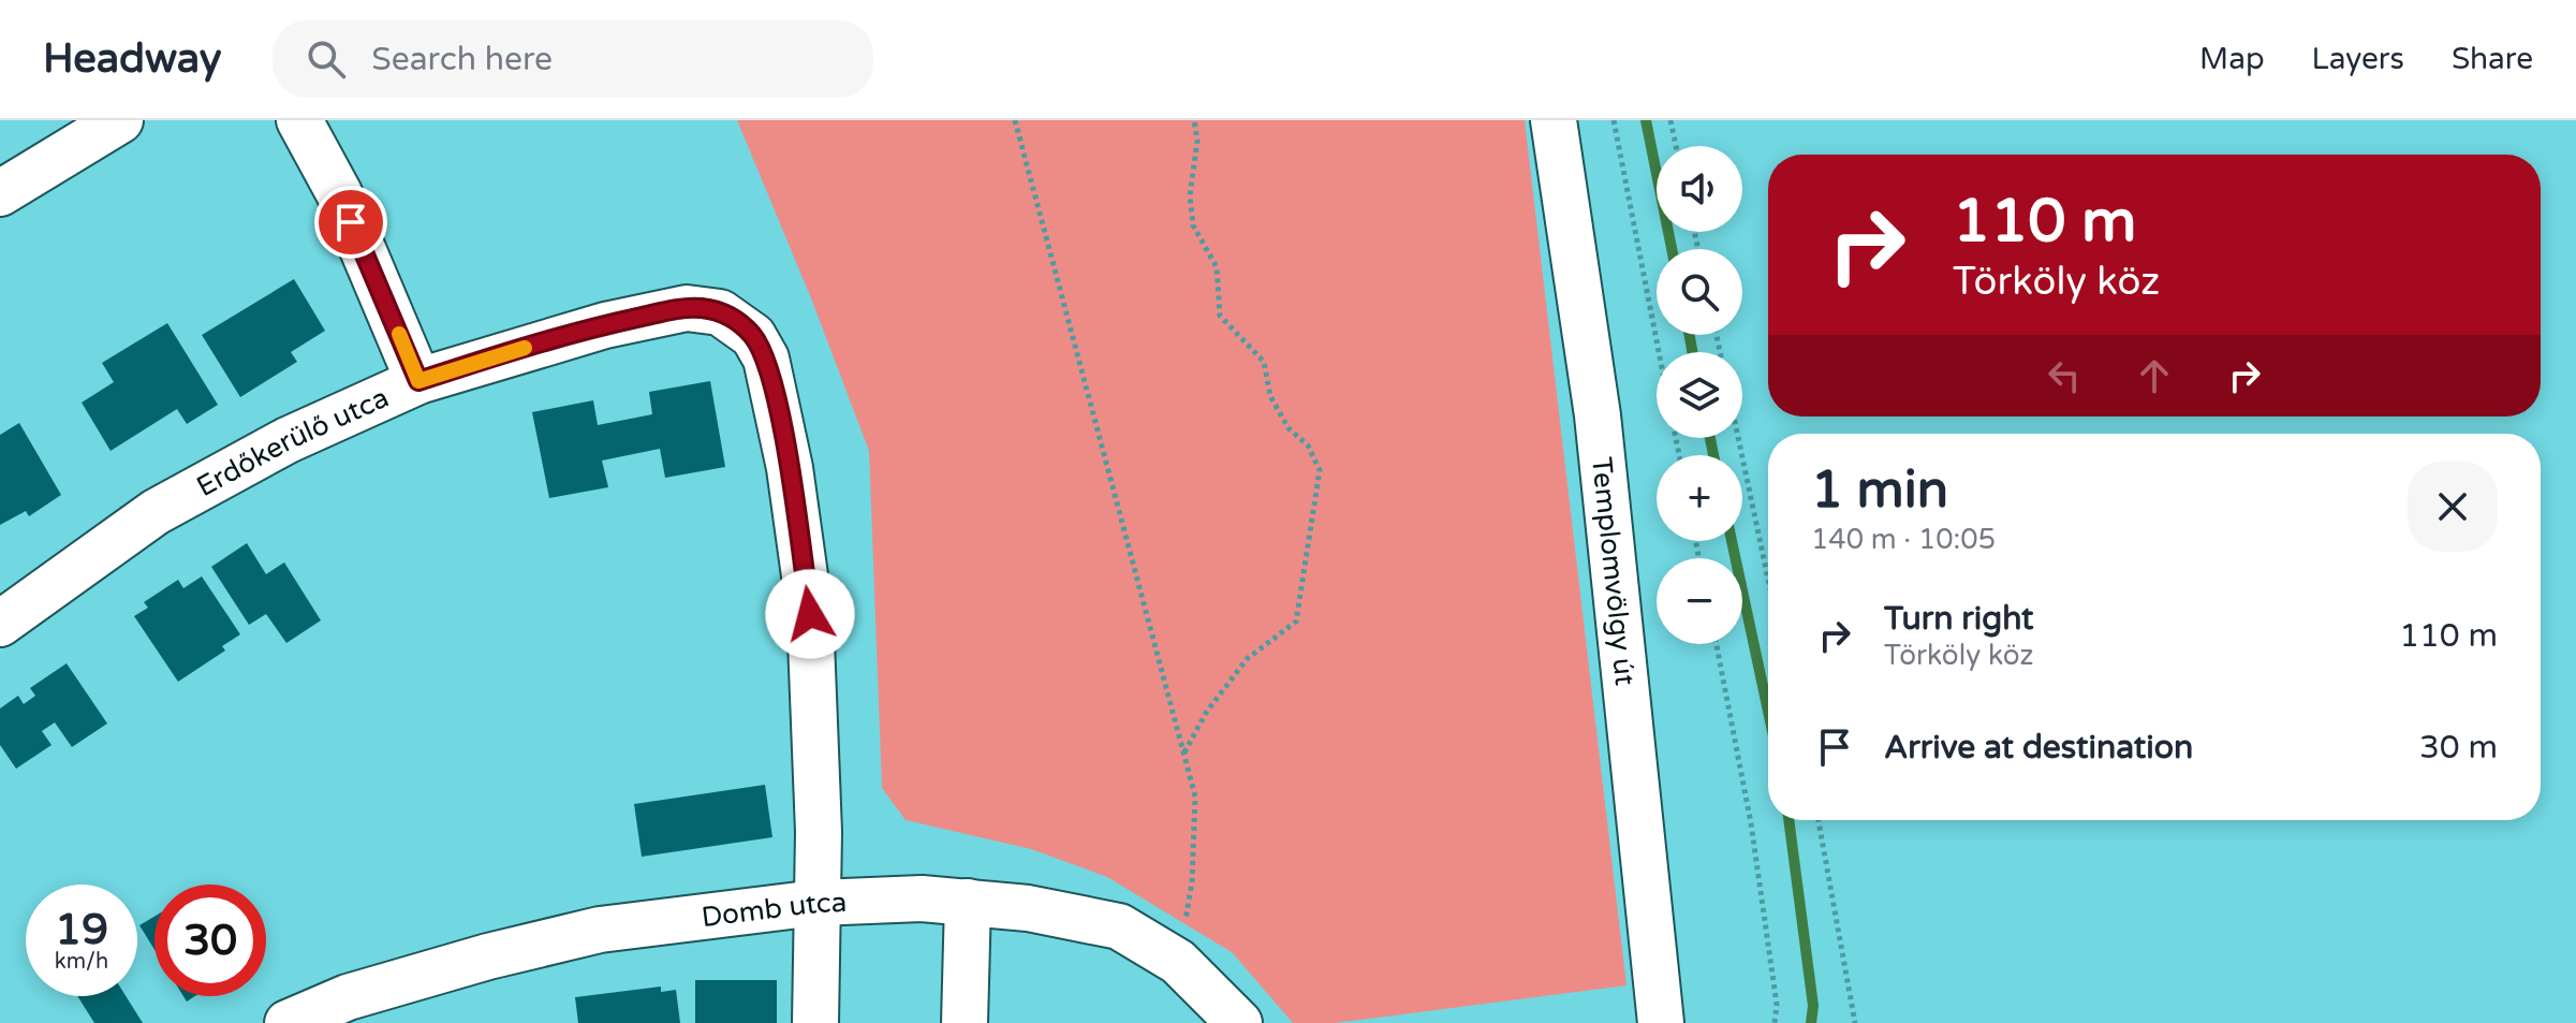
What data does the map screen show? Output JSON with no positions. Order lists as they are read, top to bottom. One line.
{"streets":{"street":["Erdőkerülő utca","Templomvölgy út","Domb utca"]},"crossings":[["Erdőkerülő utca","Domb utca"]],"page":{"header":"Headway","search":"Search here","nav":["Map","Layers","Share"],"map_buttons":["+","−"],"turn":["110 m","Törköly köz"],"heading":["1 min","140 m · 10:05"],"list":[{"name":"Turn right","note":"Törköly köz","value":"110 m"},{"name":"Arrive at destination","value":"30 m"}],"speed":"19 km/h","limit":"30"}}
